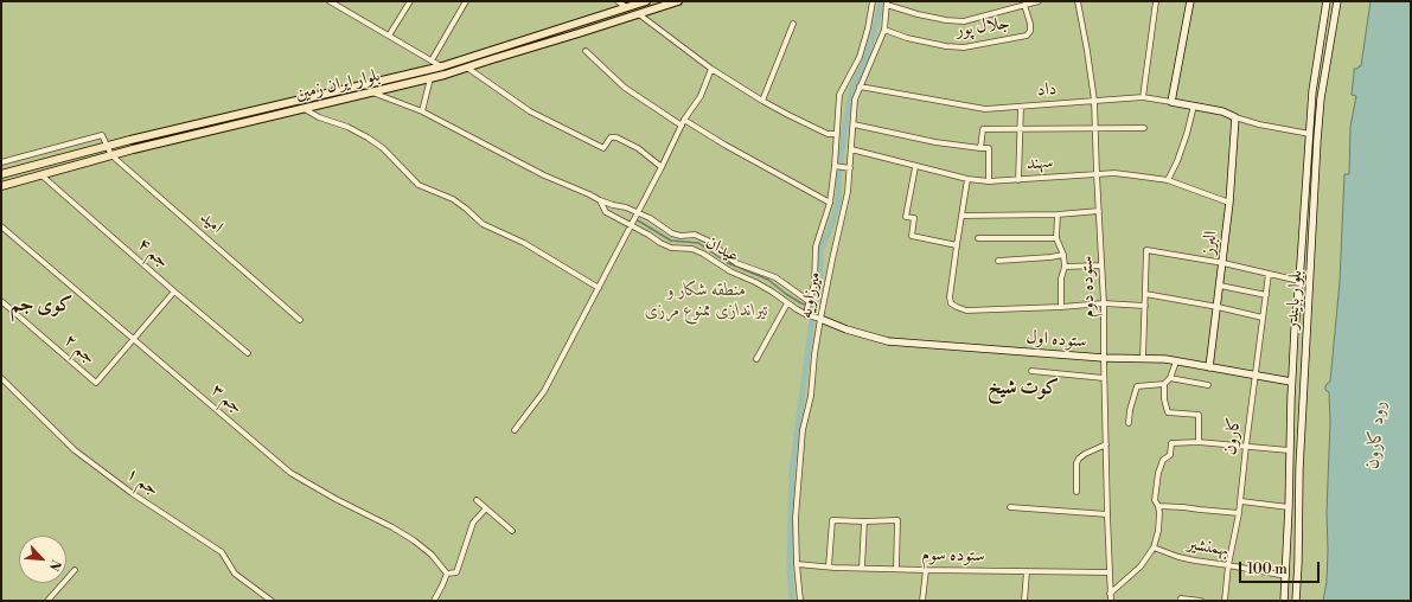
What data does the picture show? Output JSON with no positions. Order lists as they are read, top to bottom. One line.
{"streets":{"main road":["بلوار ایران زمین"],"street":["جلال پور","داد","سهند","امید","البرز","عیدان","جم ۴","ستوده دوم","میرزاویه","بلوار بایندر","ستوده اول","جم ۲","جم ۳","کارون","جم ۱","بهمنشیر","ستوده سوم"]},"crossings":[["جلال پور","میرزاویه"],["بلوار ایران زمین","امید"],["بلوار ایران زمین","عیدان"],["بلوار ایران زمین","جم ۴"],["داد","البرز"],["داد","ستوده دوم"],["داد","میرزاویه"],["داد","بلوار بایندر"],["سهند","البرز"],["سهند","ستوده دوم"],["سهند","میرزاویه"],["البرز","ستوده اول"],["عیدان","میرزاویه"],["عیدان","ستوده اول"],["ستوده دوم","ستوده اول"],["ستوده دوم","ستوده سوم"],["میرزاویه","ستوده اول"],["میرزاویه","ستوده سوم"],["بلوار بایندر","ستوده اول"],["بلوار بایندر","بهمنشیر"],["ستوده اول","کارون"],["جم ۲","جم ۳"],["کارون","بهمنشیر"]],"districts":["کوی جم","کوت شیخ"],"water":["رود کارون"],"parks":["منطقه شکار و تیراندازی ممنوع مرزی"],"scale_bar":"100 m","north":"bottom right"}
